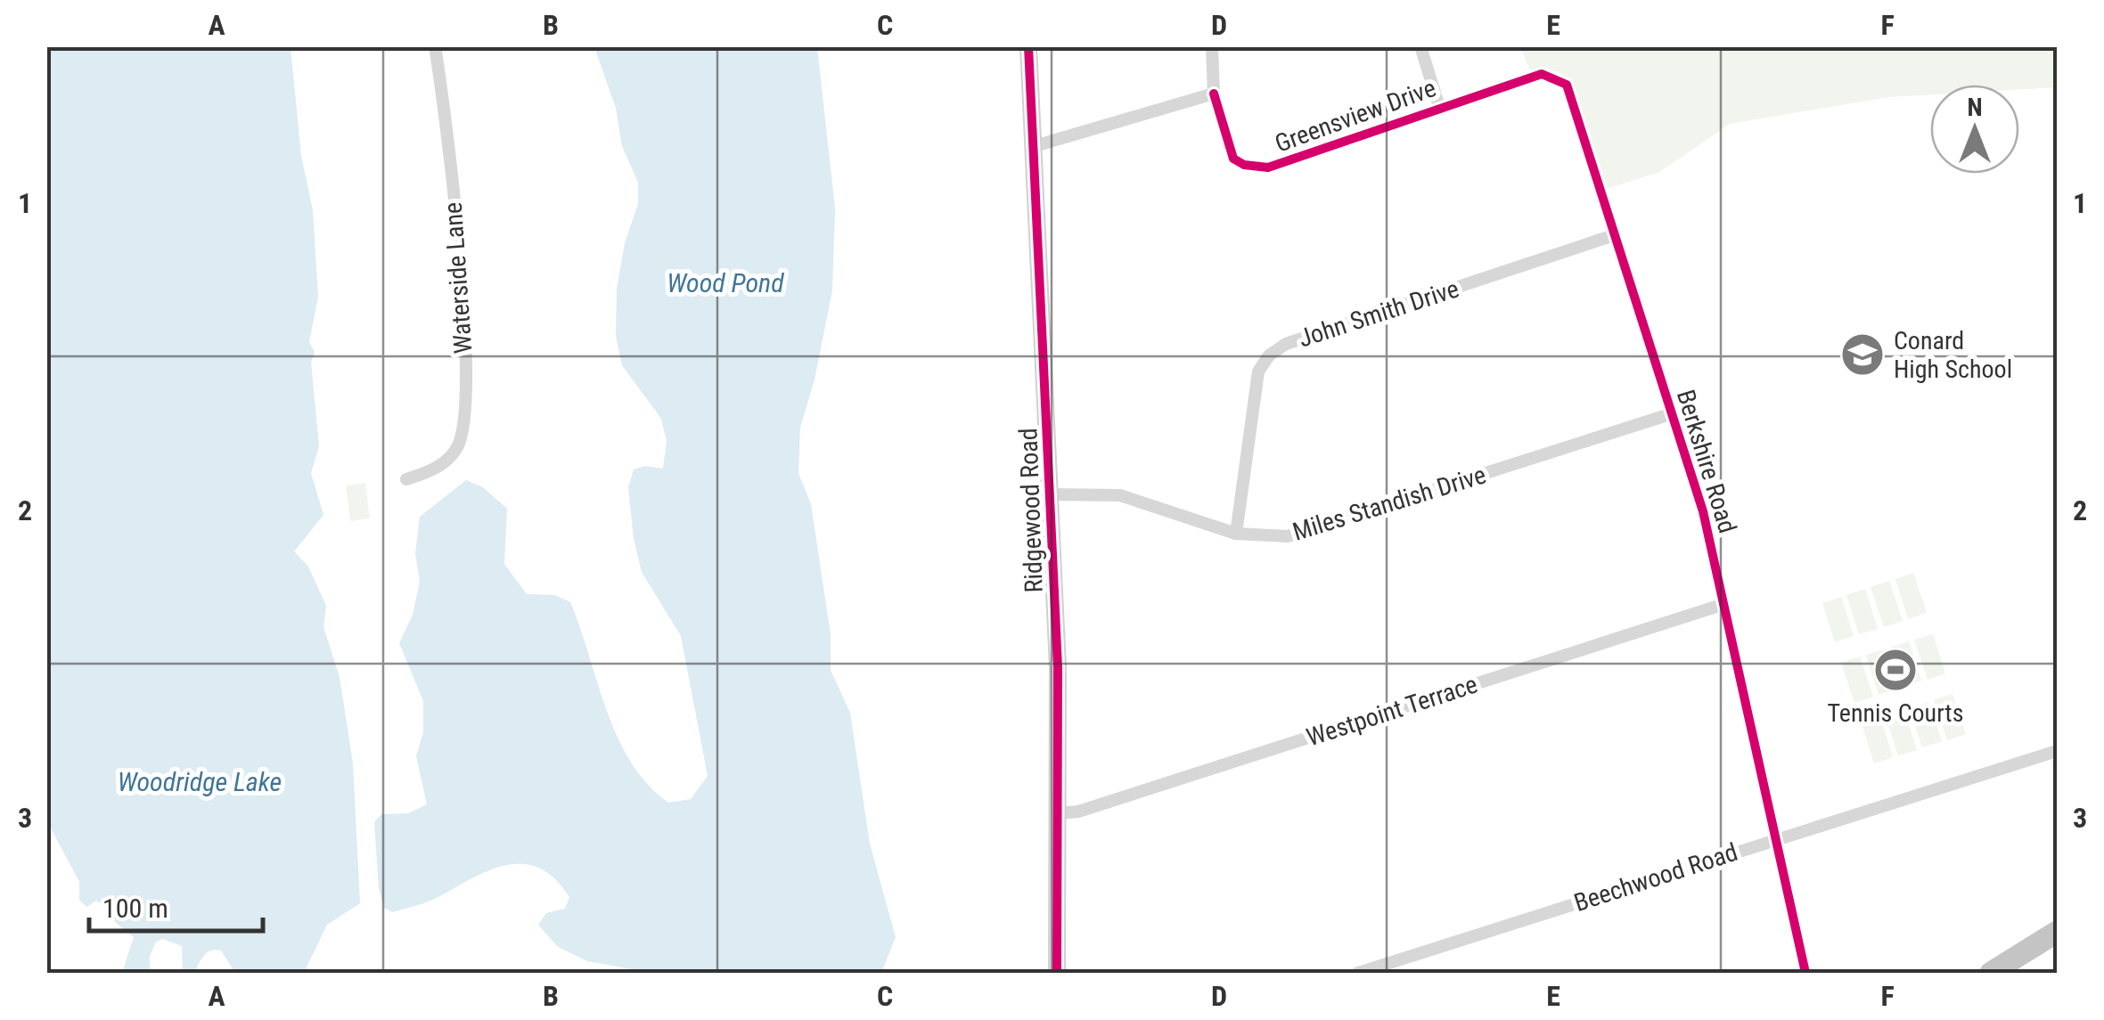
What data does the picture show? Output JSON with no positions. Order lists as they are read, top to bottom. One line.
{"streets":{"main road":["Ridgewood Road"],"street":["Greensview Drive","Waterside Lane","John Smith Drive","Berkshire Road","Miles Standish Drive","Westpoint Terrace","Beechwood Road"]},"crossings":[["Greensview Drive","Berkshire Road"],["John Smith Drive","Berkshire Road"],["John Smith Drive","Miles Standish Drive"],["Berkshire Road","Miles Standish Drive"],["Berkshire Road","Westpoint Terrace"],["Berkshire Road","Beechwood Road"],["Miles Standish Drive","Ridgewood Road"],["Ridgewood Road","Westpoint Terrace"]],"water":["Wood Pond","Woodridge Lake"],"places":{"school or university":["Conard High School"],"sports":["Tennis Courts"]},"scale_bar":"100 m","north":"top","grid":{"columns":["A","B","C","D","E","F"],"rows":["1","2","3"]}}
